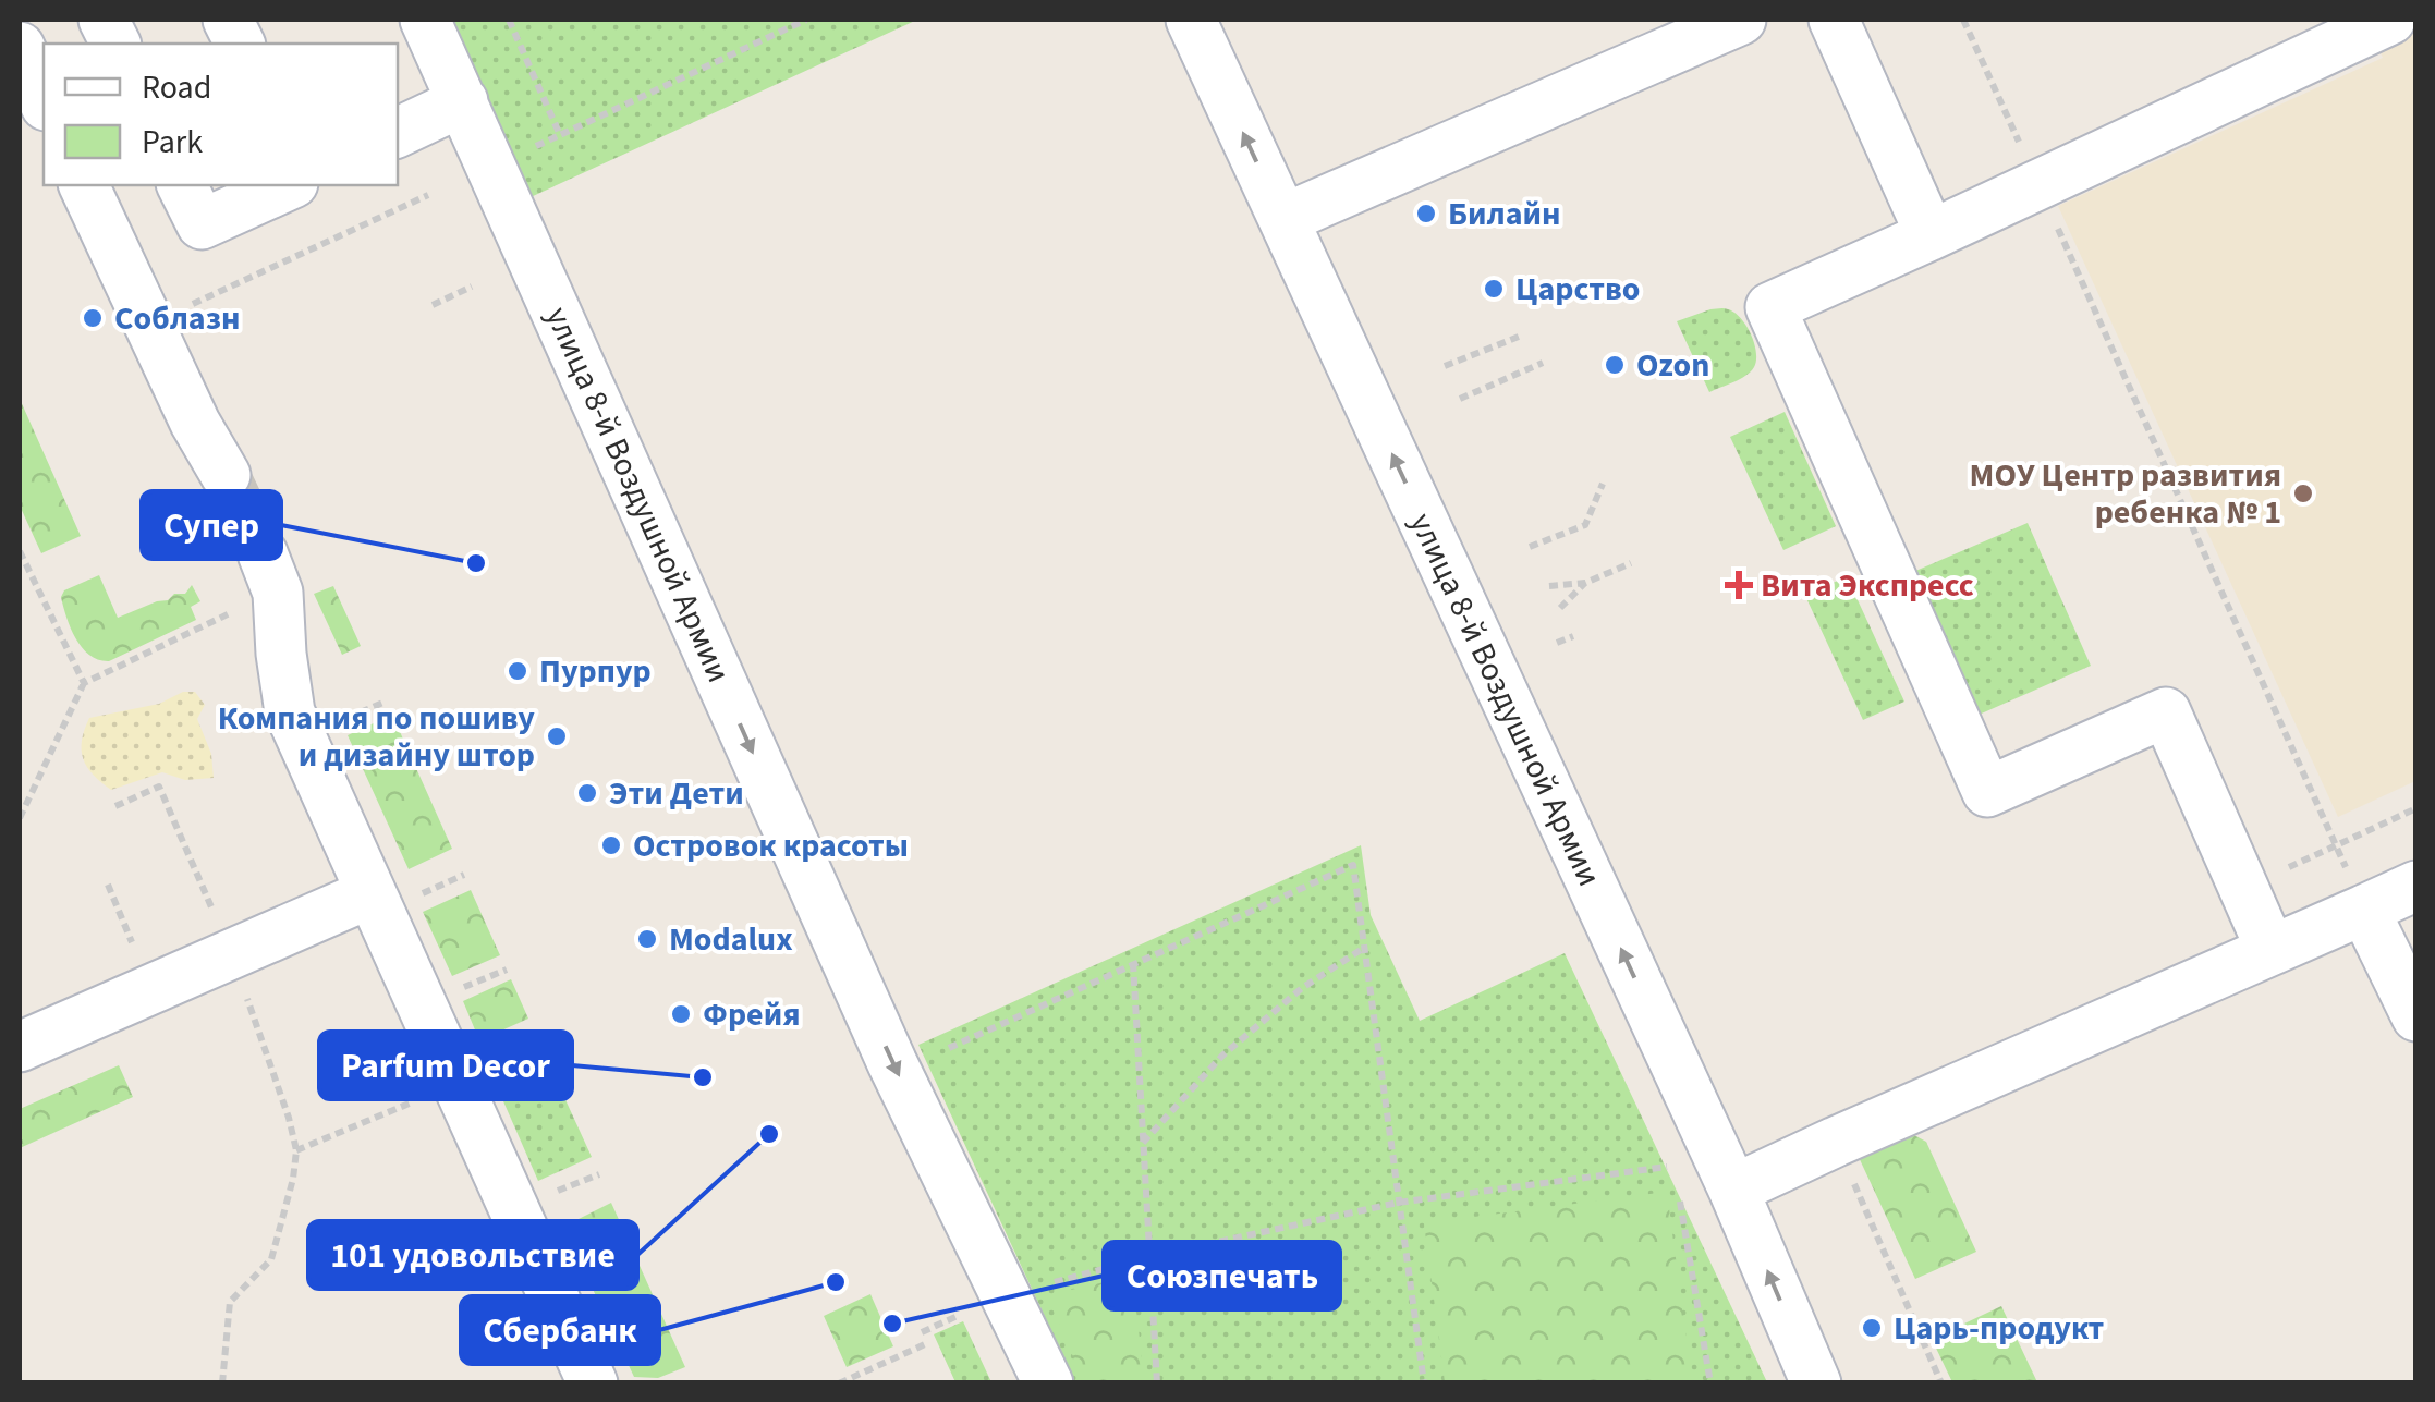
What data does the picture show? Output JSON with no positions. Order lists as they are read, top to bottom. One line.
{"streets":{"street":["улица 8-й Воздушной Армии"]},"places":{"other":["Билайн","Царство","Соблазн","Ozon","МОУ Центр развития ребенка № 1","Супер","Пурпур","Компания по пошиву и дизайну штор","Эти Дети","Островок красоты","Modalux","Фрейя","Parfum Decor","101 удовольствие","Сбербанк","Союзпечать","Царь-продукт"],"health":["Вита Экспресс"]},"legend":["Road","Park"]}
